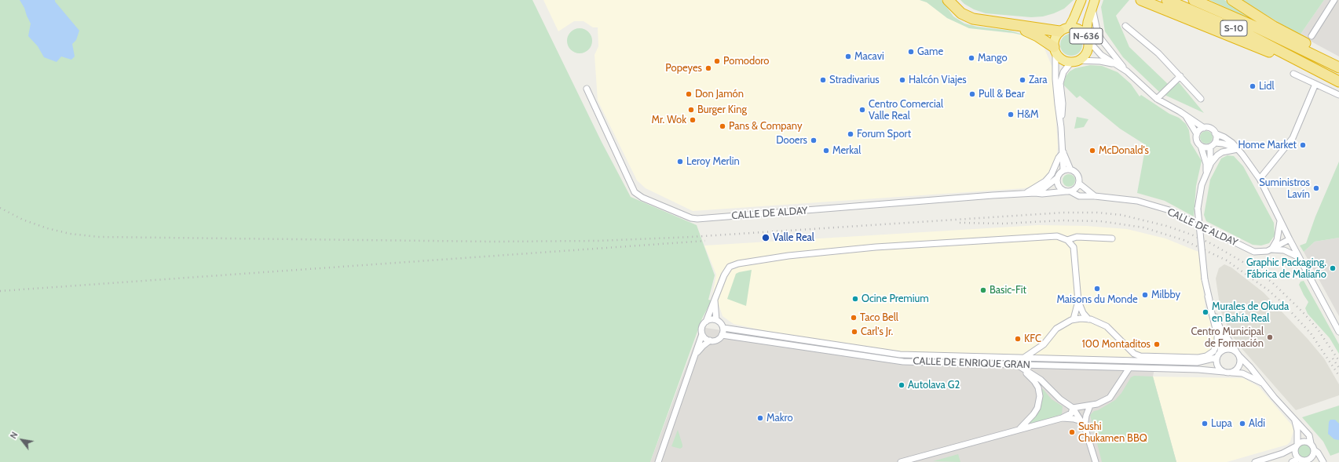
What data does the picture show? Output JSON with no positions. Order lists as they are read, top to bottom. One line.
{"streets":{"highway":["S-10","N-636"],"street":["CALLE DE ALDAY","CALLE DE ENRIQUE GRAN"]},"places":["Game","Macavi","Mango","Pomodoro","Popeyes","Stradivarius","Halcón Viajes","Zara","Lidl","Don Jamón","Pull & Bear","Burger King","Centro Comercial Valle Real","H&M","Mr. Wok","Pans & Company","Forum Sport","Dooers","Home Market","Merkal","McDonald's","Leroy Merlin","Suministros Lavín","Valle Real","Graphic Packaging. Fábrica de Maliaño","Maisons du Monde","Basic-Fit","Milbby","Ocine Premium","Murales de Okuda en Bahía Real","Taco Bell","Carl's Jr.","Centro Municipal de Formación","KFC","100 Montaditos","Autolava G2","Makro","Lupa","Aldi","Sushi Chukamen BBQ"],"north":"top left"}
